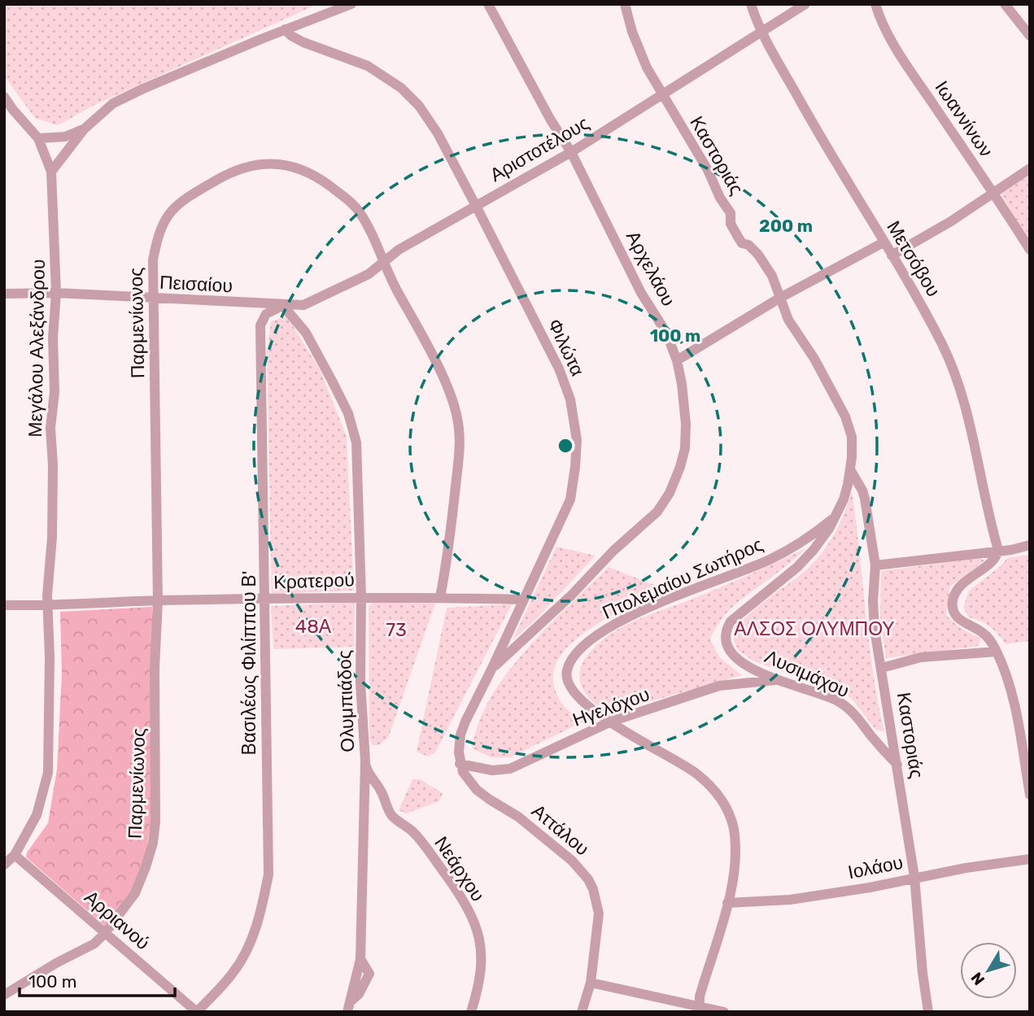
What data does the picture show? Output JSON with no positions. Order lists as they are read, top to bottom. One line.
{"streets":{"street":["Ιωαννίνων","Αριστοτέλους","Καστοριάς","Μετσόβου","Αρχελάου","Πεισαίου","Παρμενίωνος","Φιλώτα","Μεγάλου Αλεξάνδρου","Πτολεμαίου Σωτήρος","Κρατερού","Βασιλέως Φιλίππου Β'","Λυσιμάχου","Ολυμπιάδος","Ηγελόχου","Αττάλου","Ιολάου","Νεάρχου","Αρριανού"]},"crossings":[["Αριστοτέλους","Καστοριάς"],["Αριστοτέλους","Μετσόβου"],["Αριστοτέλους","Αρχελάου"],["Αριστοτέλους","Πεισαίου"],["Αριστοτέλους","Παρμενίωνος"],["Αριστοτέλους","Φιλώτα"],["Αριστοτέλους","Βασιλέως Φιλίππου Β'"],["Αριστοτέλους","Ολυμπιάδος"],["Καστοριάς","Πτολεμαίου Σωτήρος"],["Καστοριάς","Λυσιμάχου"],["Καστοριάς","Ιολάου"],["Αρχελάου","Φιλώτα"],["Πεισαίου","Παρμενίωνος"],["Πεισαίου","Μεγάλου Αλεξάνδρου"],["Πεισαίου","Βασιλέως Φιλίππου Β'"],["Πεισαίου","Ολυμπιάδος"],["Παρμενίωνος","Κρατερού"],["Παρμενίωνος","Αρριανού"],["Φιλώτα","Κρατερού"],["Φιλώτα","Ηγελόχου"],["Φιλώτα","Αττάλου"],["Μεγάλου Αλεξάνδρου","Κρατερού"],["Μεγάλου Αλεξάνδρου","Αρριανού"],["Πτολεμαίου Σωτήρος","Λυσιμάχου"],["Πτολεμαίου Σωτήρος","Ηγελόχου"],["Πτολεμαίου Σωτήρος","Ιολάου"],["Κρατερού","Βασιλέως Φιλίππου Β'"],["Κρατερού","Ολυμπιάδος"],["Βασιλέως Φιλίππου Β'","Ολυμπιάδος"],["Βασιλέως Φιλίππου Β'","Αρριανού"],["Λυσιμάχου","Ηγελόχου"],["Ολυμπιάδος","Νεάρχου"],["Ηγελόχου","Αττάλου"]],"parks":["48Α","ΑΛΣΟΣ ΟΛΥΜΠΟΥ","73"],"scale_bar":"100 m","north":"bottom left","rings":["200 m","100 m"]}
